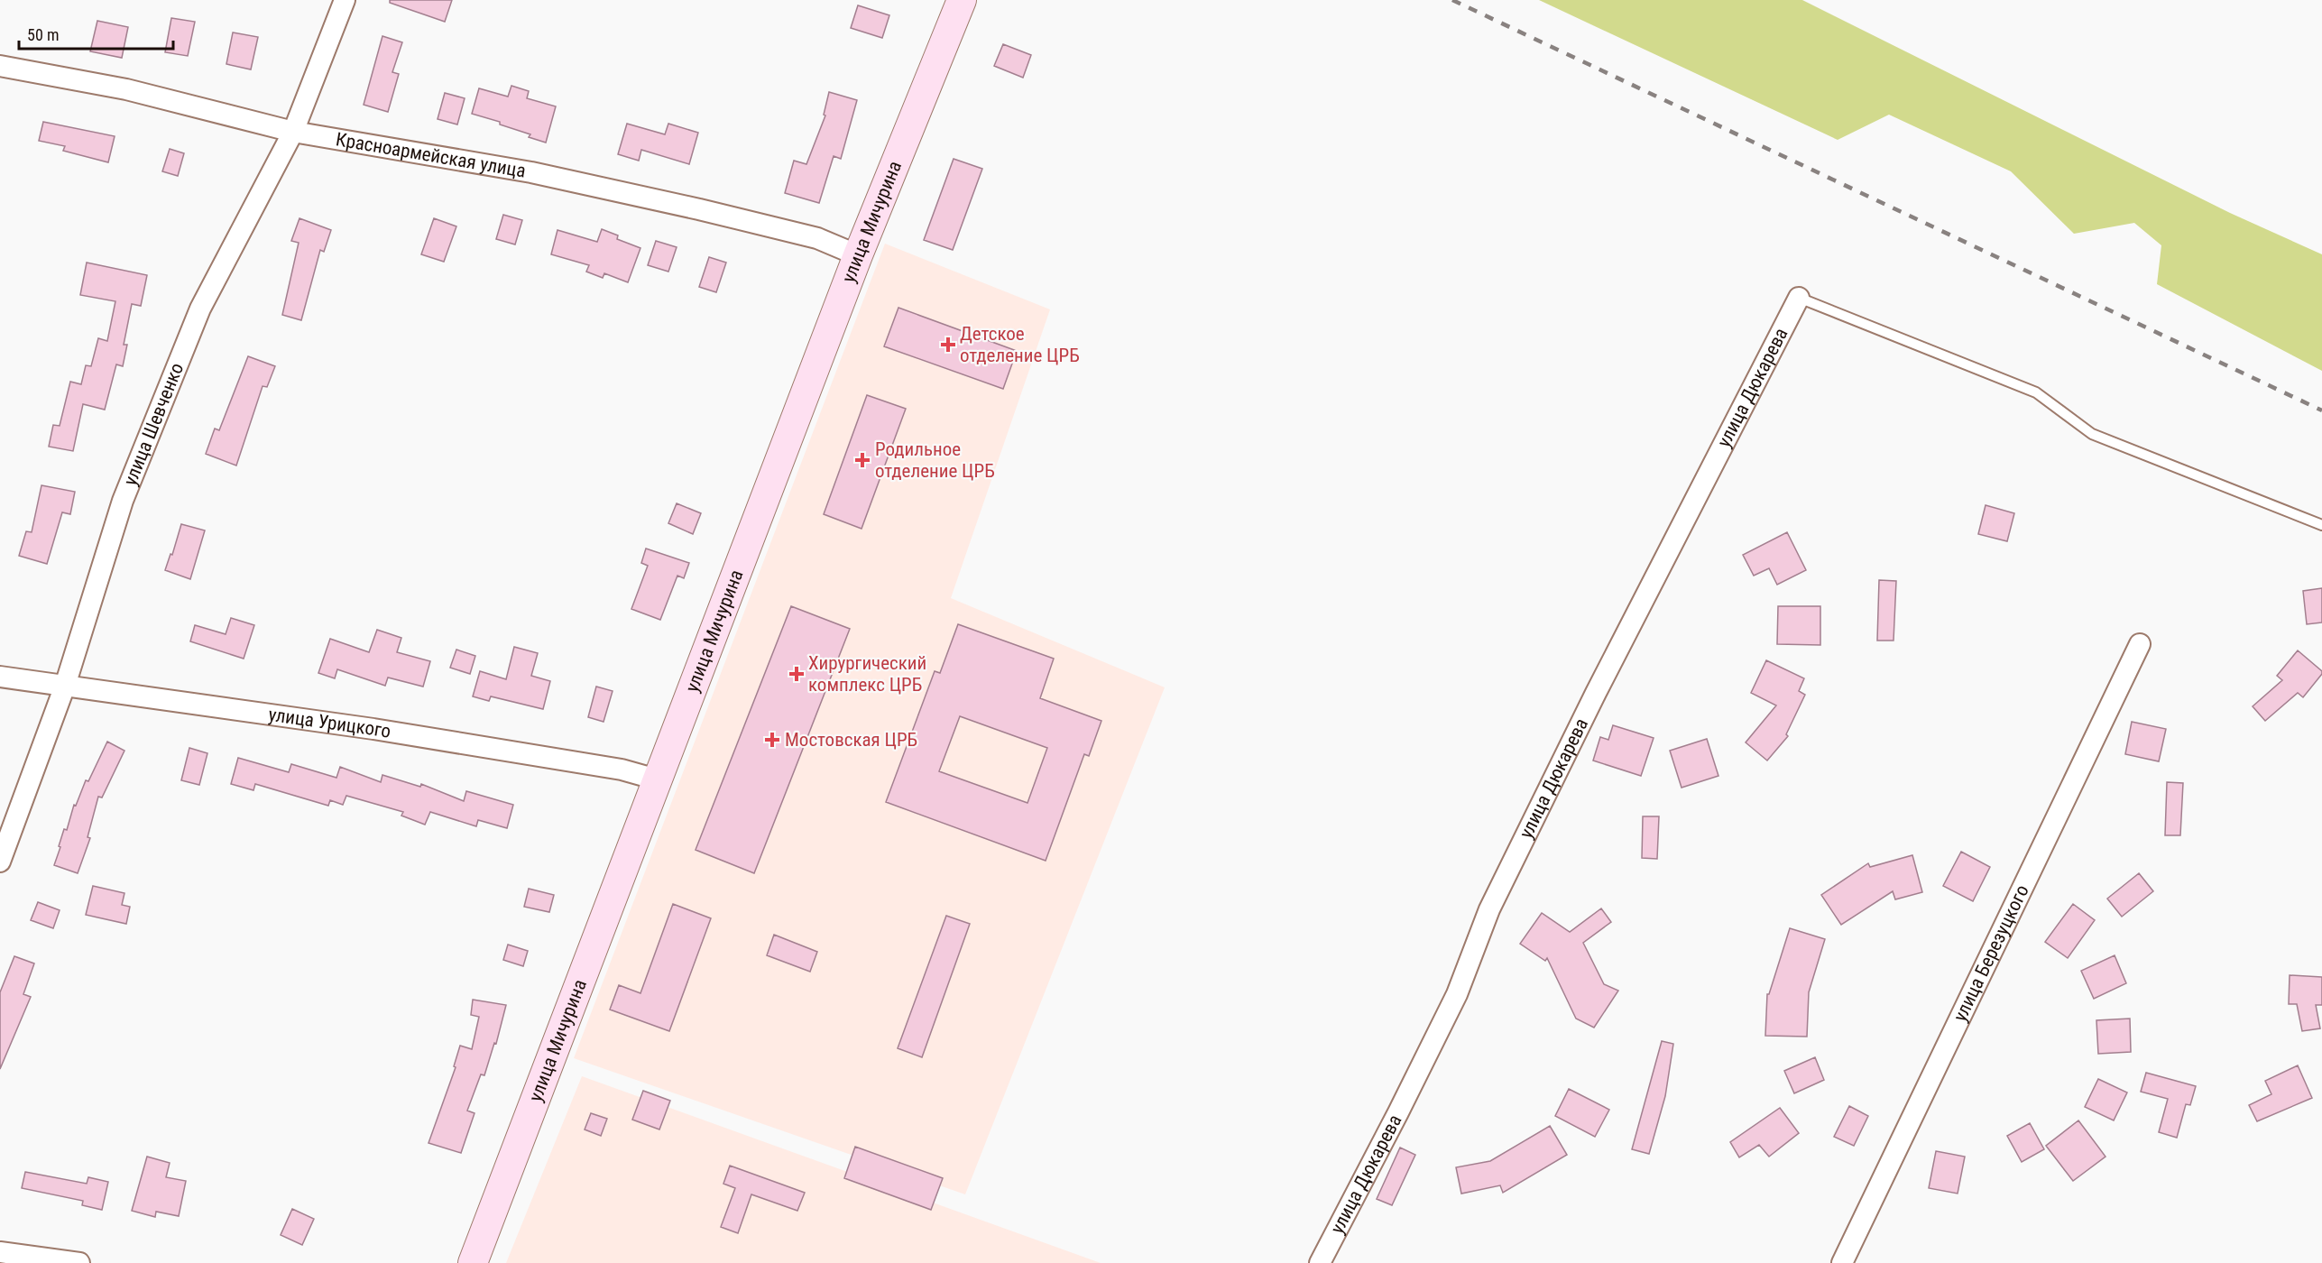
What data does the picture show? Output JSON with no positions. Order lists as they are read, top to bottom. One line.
{"streets":{"street":["Красноармейская улица","улица Мичурина","улица Дюкарева","улица Шевченко","улица Урицкого","улица Березуцкого"]},"crossings":[["Красноармейская улица","улица Мичурина"],["Красноармейская улица","улица Шевченко"],["улица Мичурина","улица Урицкого"],["улица Шевченко","улица Урицкого"]],"places":{"health":["Детское отделение ЦРБ","Родильное отделение ЦРБ","Хирургический комплекс ЦРБ","Мостовская ЦРБ"]},"scale_bar":"50 m"}
